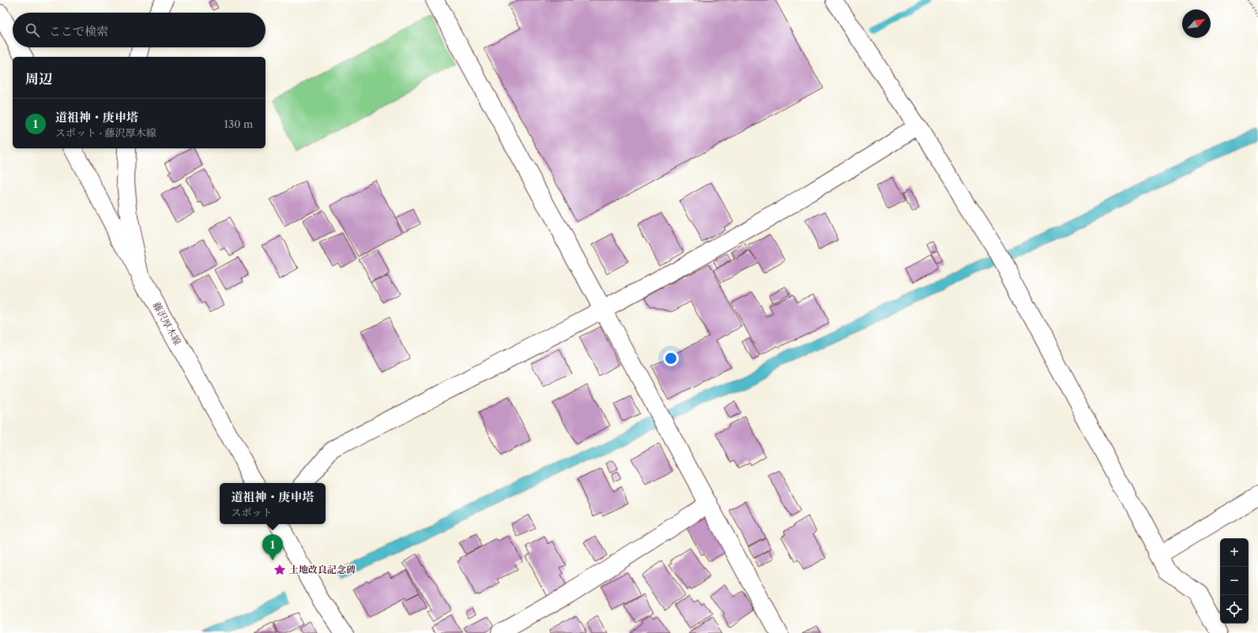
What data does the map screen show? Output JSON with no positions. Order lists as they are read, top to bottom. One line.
{"streets":{"street":["藤沢厚木線"]},"places":{"place":["土地改良記念碑"]},"north":"top right","page":{"search":"ここで検索","heading":"周辺","list":[{"mark":"1","name":"道祖神・庚申塔","note":"スポット · 藤沢厚木線","value":"130 m"}],"popup":["道祖神・庚申塔","スポット"],"pins":"1","map_buttons":["+","−"]}}
